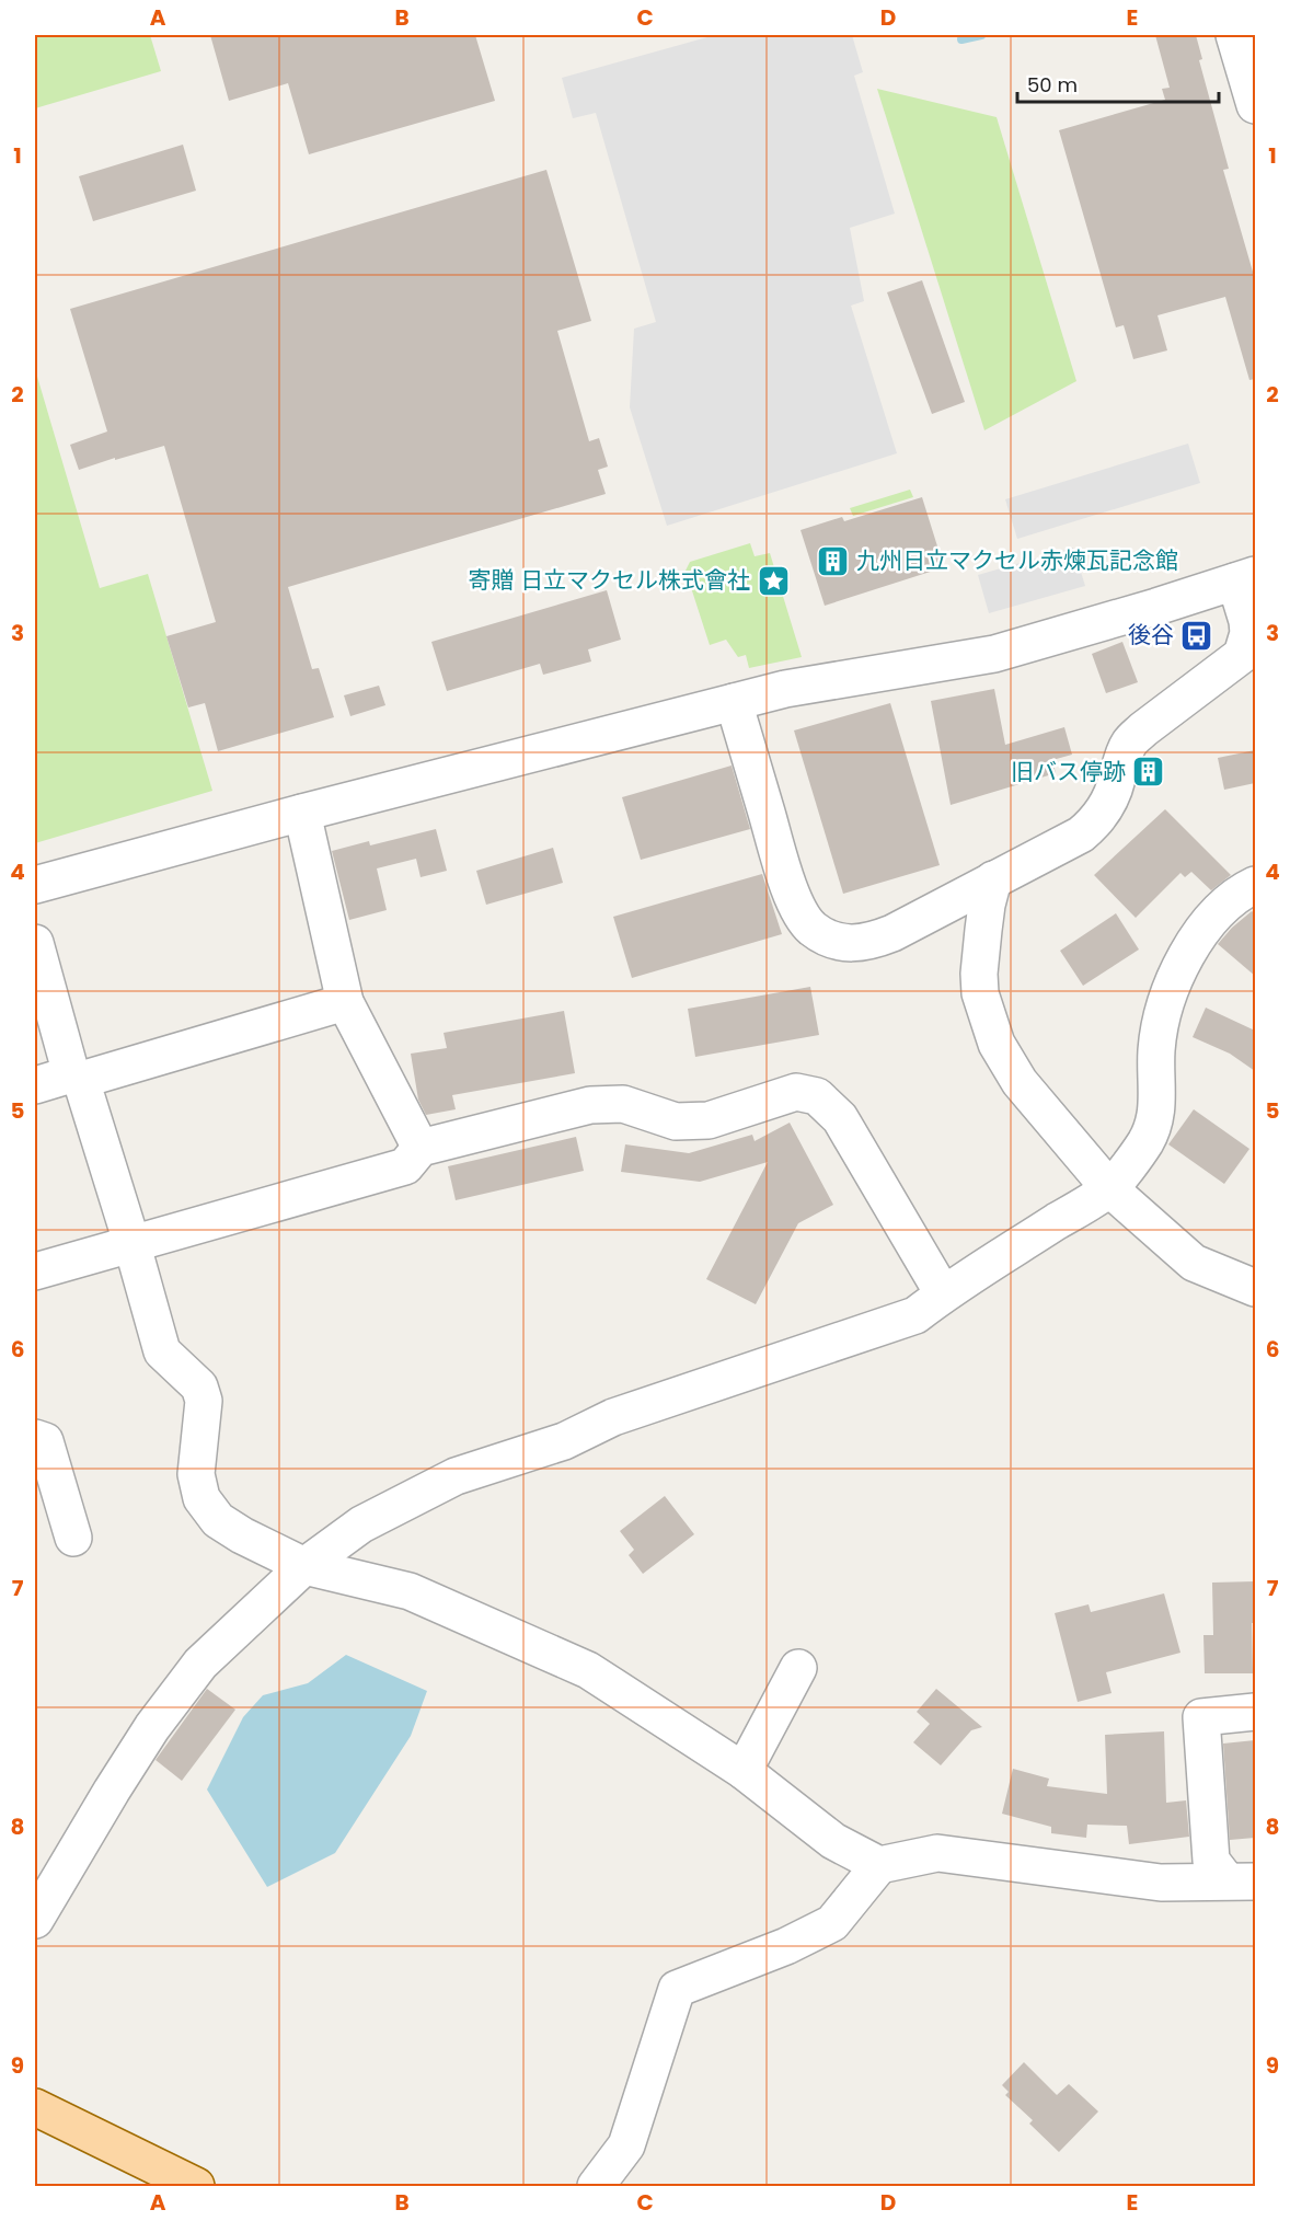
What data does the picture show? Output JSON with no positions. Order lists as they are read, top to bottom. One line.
{"places":{"building":["九州日立マクセル赤煉瓦記念館","旧バス停跡"],"place":["寄贈 日立マクセル株式會社"],"bus stop":["後谷"]},"scale_bar":"50 m","grid":{"columns":["A","B","C","D","E"],"rows":["1","2","3","4","5","6","7","8","9"]}}
